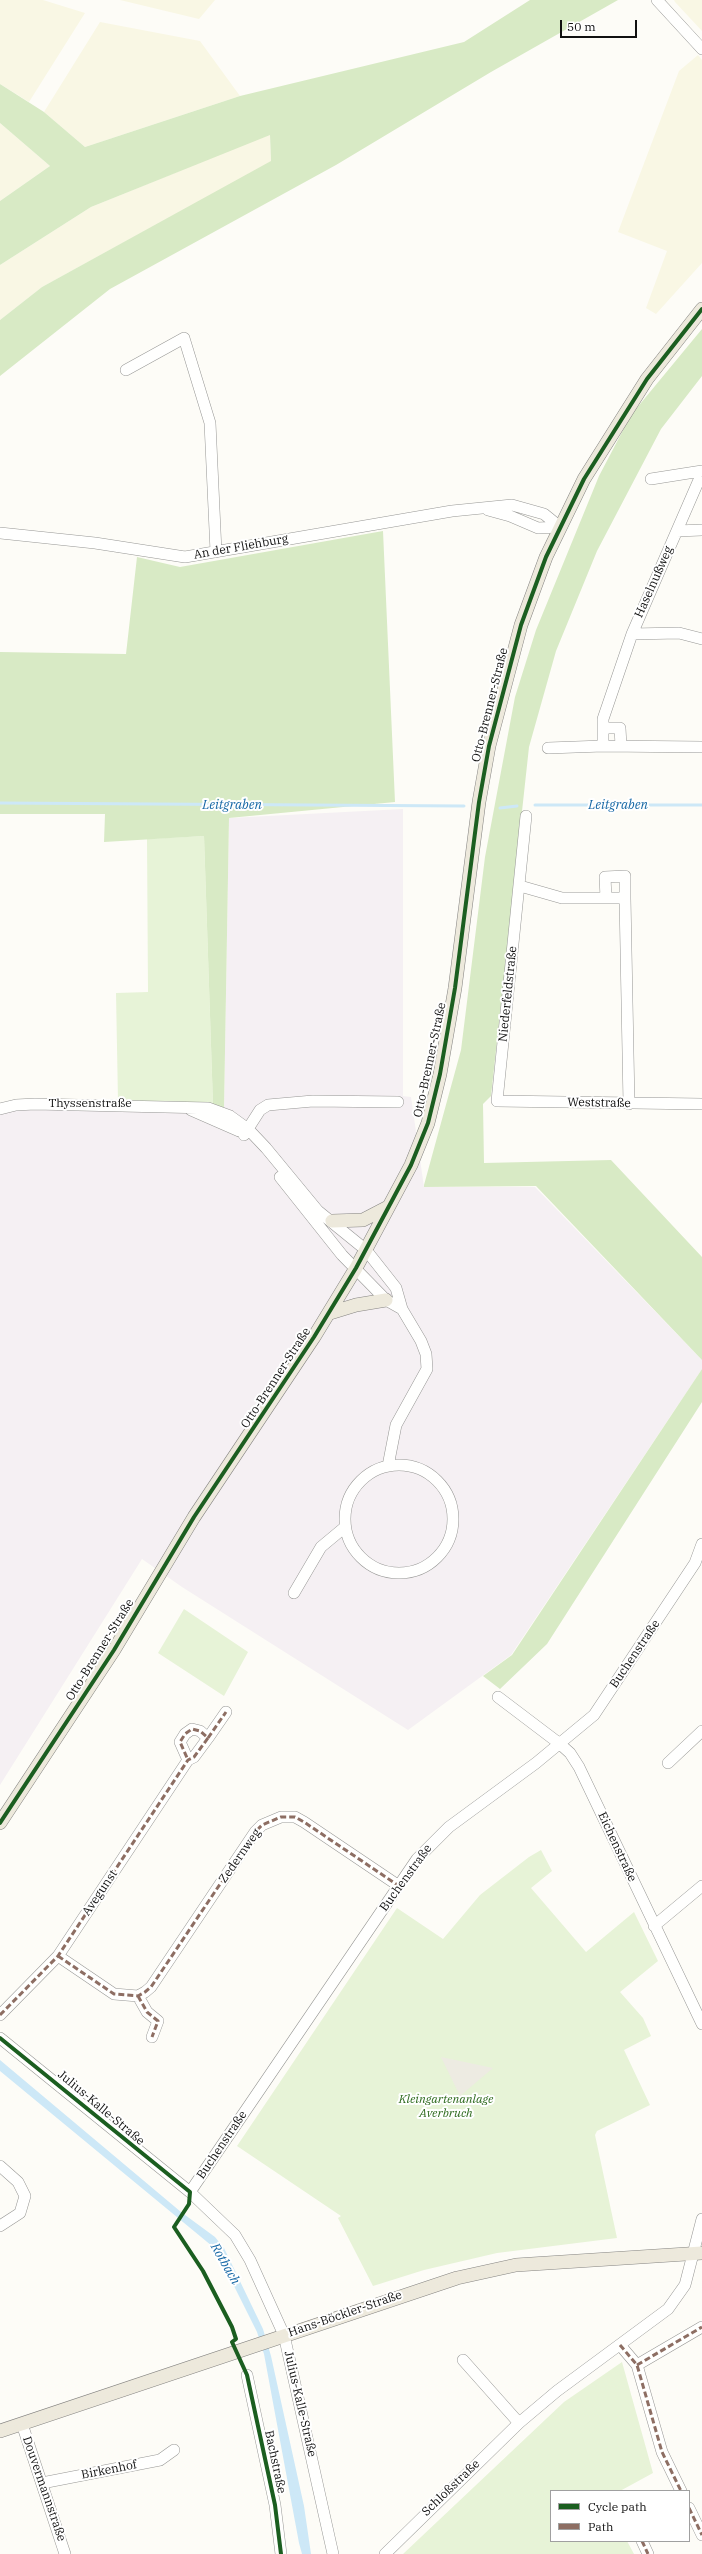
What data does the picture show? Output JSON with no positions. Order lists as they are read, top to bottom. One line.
{"streets":{"main road":["Otto-Brenner-Straße","Hans-Böckler-Straße"],"street":["An der Fliehburg","Haselnußweg","Niederfeldstraße","Weststraße","Thyssenstraße","Buchenstraße","Eichenstraße","Zedernweg","Avegunst","Julius-Kalle-Straße","Bachstraße","Birkenhof","Schloßstraße","Douvermannstraße"]},"crossings":[["An der Fliehburg","Otto-Brenner-Straße"],["Otto-Brenner-Straße","Thyssenstraße"],["Niederfeldstraße","Weststraße"],["Buchenstraße","Eichenstraße"],["Buchenstraße","Zedernweg"],["Buchenstraße","Julius-Kalle-Straße"],["Julius-Kalle-Straße","Hans-Böckler-Straße"],["Hans-Böckler-Straße","Schloßstraße"],["Hans-Böckler-Straße","Douvermannstraße"],["Birkenhof","Douvermannstraße"]],"water":["Leitgraben","Rotbach"],"parks":["Kleingartenanlage Averbruch"],"legend":["Cycle path","Path"],"scale_bar":"50 m"}
